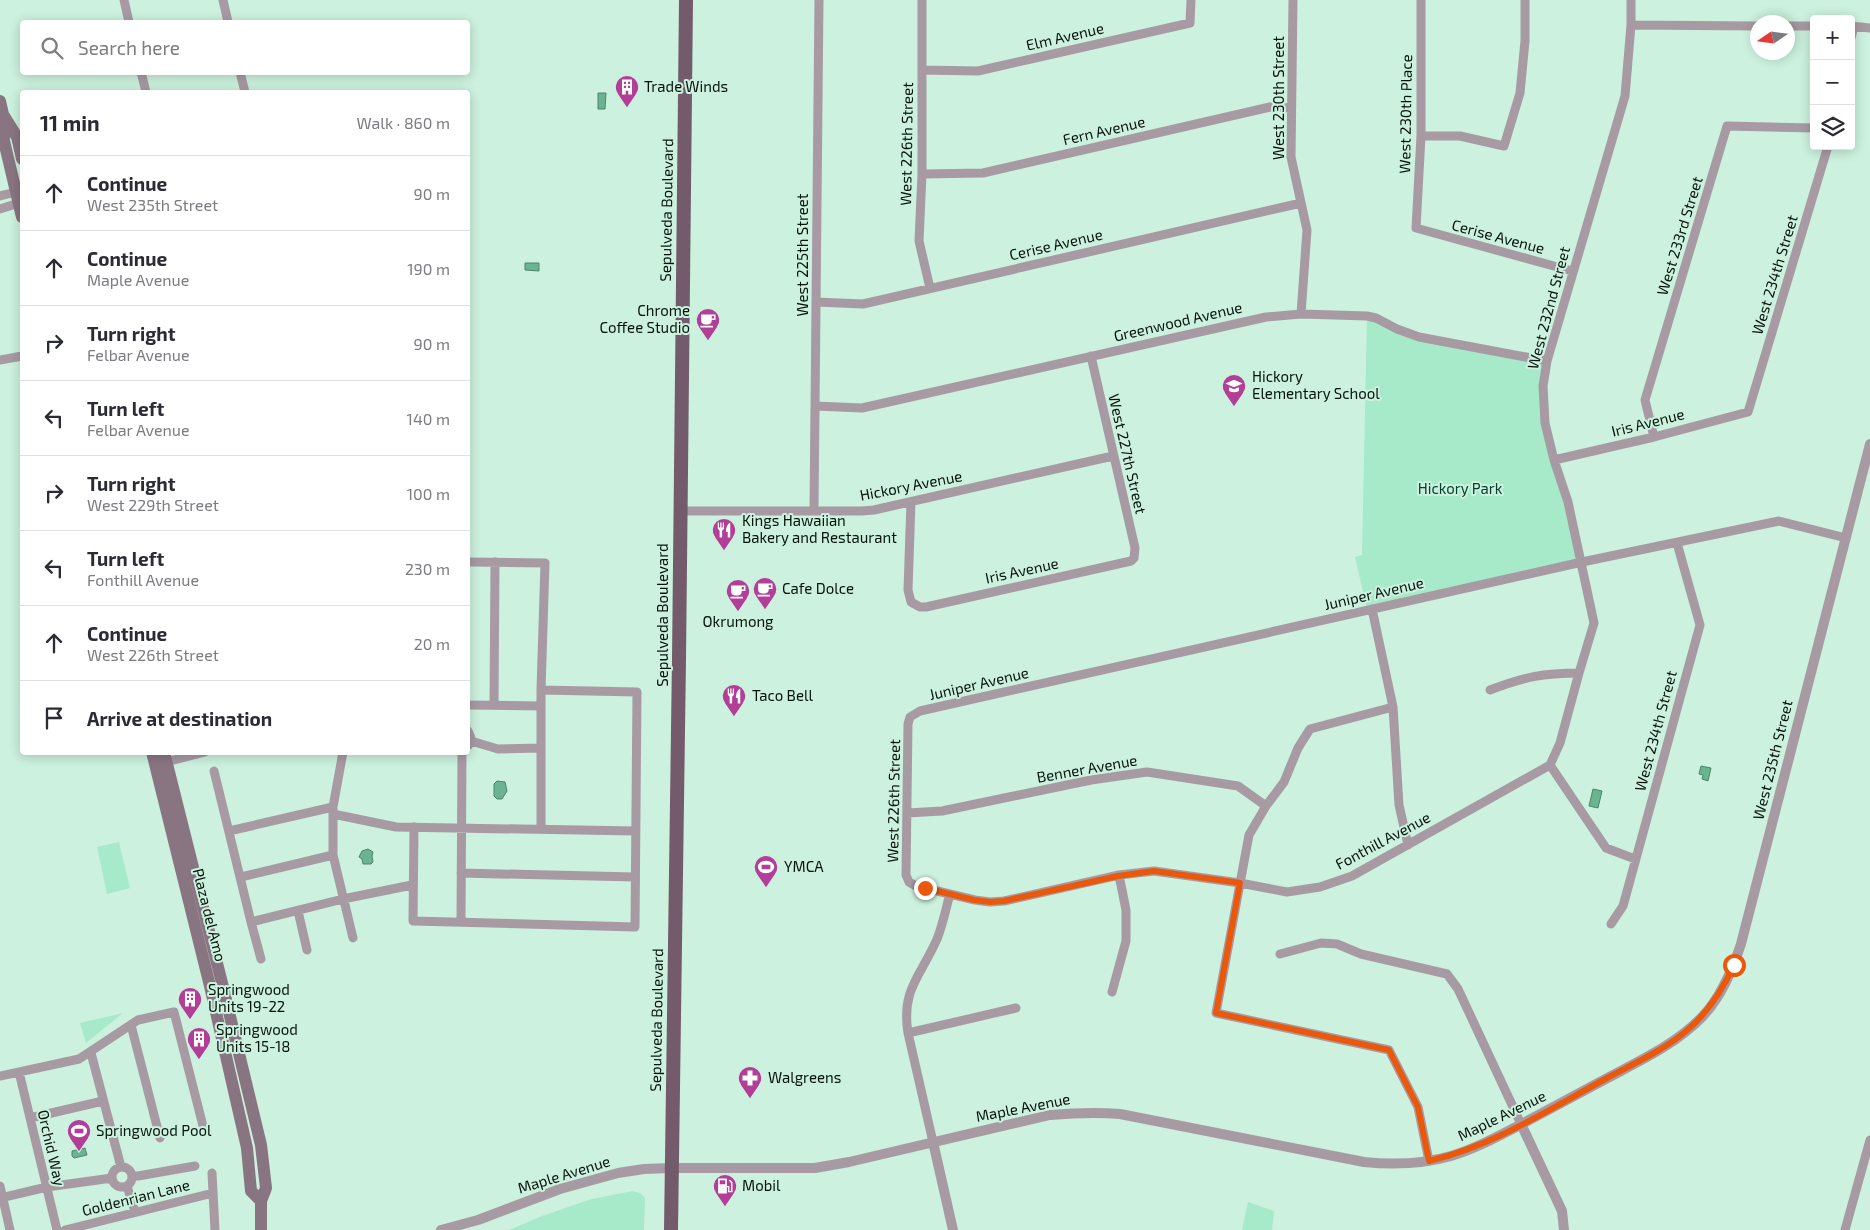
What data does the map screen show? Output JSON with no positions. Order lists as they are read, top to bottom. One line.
{"streets":{"main road":["Sepulveda Boulevard","Plaza del Amo"],"street":["Elm Avenue","West 230th Street","West 230th Place","Fern Avenue","West 226th Street","West 233rd Street","Cerise Avenue","West 225th Street","West 234th Street","West 232nd Street","Greenwood Avenue","Iris Avenue","West 227th Street","Hickory Avenue","Juniper Avenue","West 235th Street","Benner Avenue","Fonthill Avenue","Maple Avenue","Orchid Way","Goldenrian Lane"]},"crossings":[["Elm Avenue","West 226th Street"],["West 230th Street","Fern Avenue"],["West 230th Street","Cerise Avenue"],["West 230th Street","Greenwood Avenue"],["West 230th Place","Cerise Avenue"],["Fern Avenue","West 226th Street"],["West 226th Street","Cerise Avenue"],["West 226th Street","Juniper Avenue"],["West 226th Street","Benner Avenue"],["West 226th Street","Fonthill Avenue"],["Sepulveda Boulevard","Hickory Avenue"],["Sepulveda Boulevard","Maple Avenue"],["West 233rd Street","Iris Avenue"],["Cerise Avenue","West 225th Street"],["Cerise Avenue","West 232nd Street"],["West 225th Street","Greenwood Avenue"],["West 225th Street","Hickory Avenue"],["West 234th Street","Iris Avenue"],["West 234th Street","Juniper Avenue"],["West 232nd Street","Greenwood Avenue"],["West 232nd Street","Iris Avenue"],["West 232nd Street","Juniper Avenue"],["West 232nd Street","Fonthill Avenue"],["Greenwood Avenue","West 227th Street"],["Iris Avenue","West 227th Street"],["Iris Avenue","Hickory Avenue"],["West 227th Street","Hickory Avenue"],["Juniper Avenue","West 235th Street"],["West 235th Street","Maple Avenue"]],"parks":["Hickory Park"],"places":{"building":["Trade Winds","Springwood Units 19-22","Springwood Units 15-18"],"cafe":["Chrome Coffee Studio","Cafe Dolce","Okrumong"],"school or university":["Hickory Elementary School"],"restaurant":["Kings Hawaiian Bakery and Restaurant","Taco Bell"],"sports":["YMCA","Springwood Pool"],"pharmacy":["Walgreens"],"fuel station":["Mobil"]},"north":"left","page":{"map_buttons":["+","−"],"search":"Search here","heading":["11 min","Walk · 860 m"],"list":[["Continue","West 235th Street","90 m"],["Continue","Maple Avenue","190 m"],["Turn right","Felbar Avenue","90 m"],["Turn left","Felbar Avenue","140 m"],["Turn right","West 229th Street","100 m"],["Turn left","Fonthill Avenue","230 m"],["Continue","West 226th Street","20 m"],"Arrive at destination"]}}
